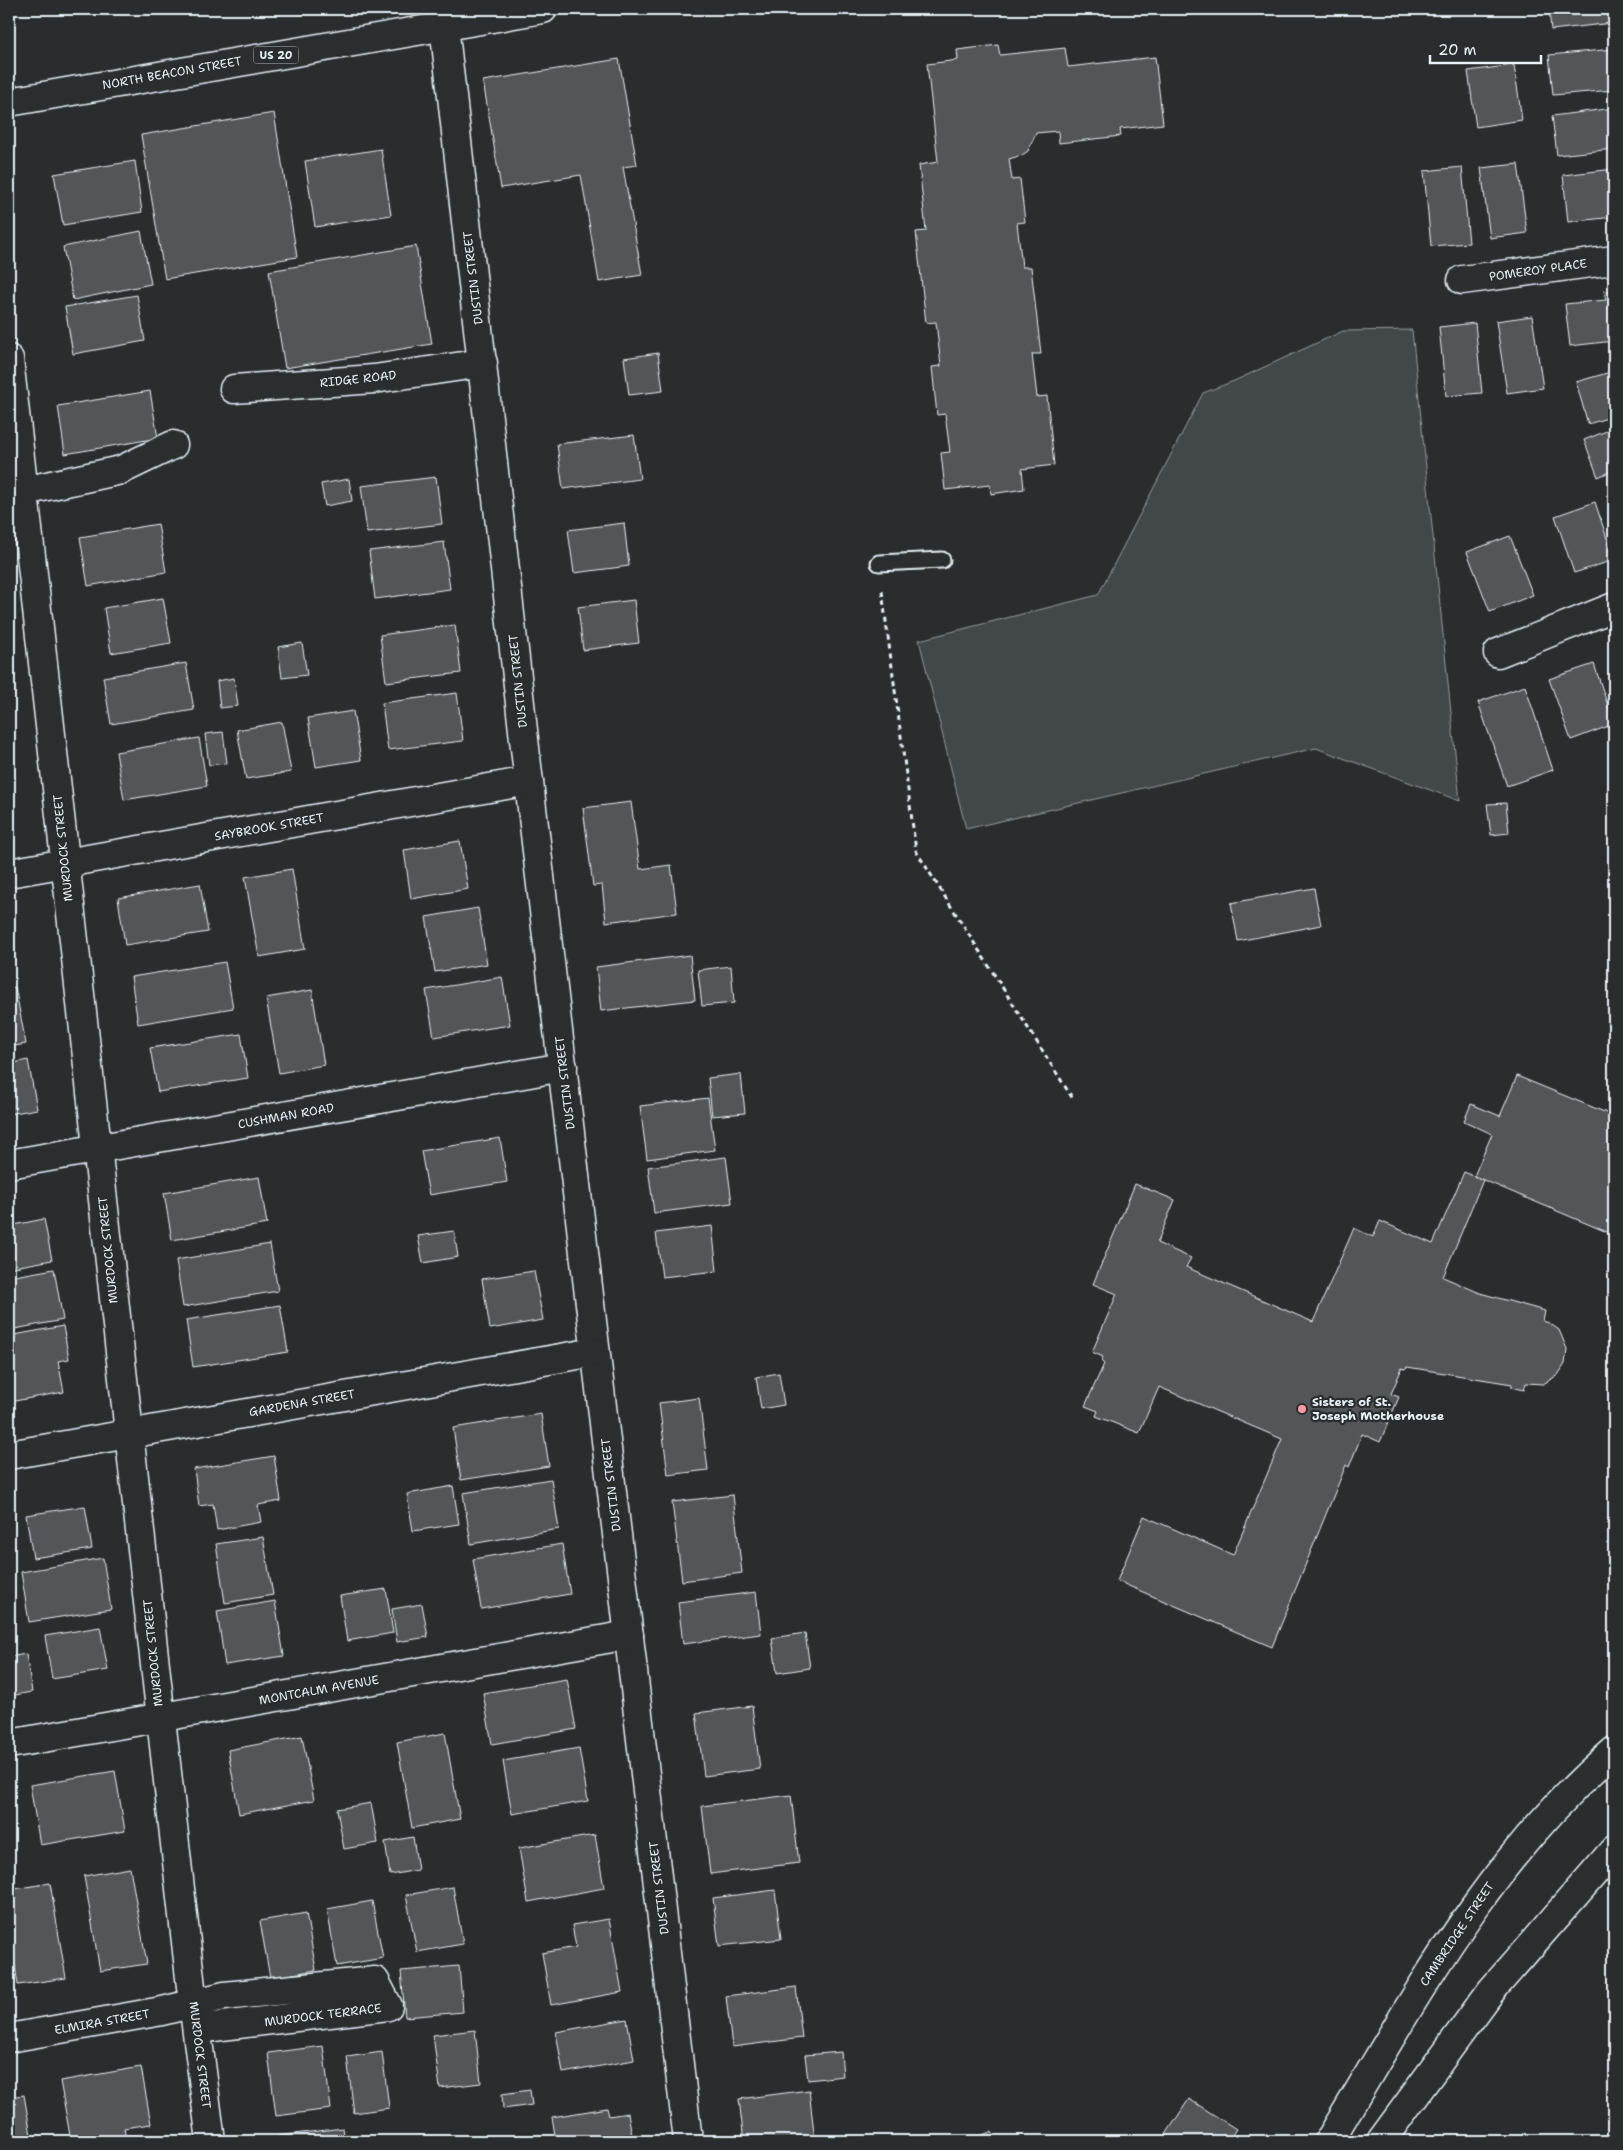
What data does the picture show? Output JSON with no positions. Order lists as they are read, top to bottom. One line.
{"streets":{"street":["US 20","NORTH BEACON STREET","POMEROY PLACE","DUSTIN STREET","RIDGE ROAD","SAYBROOK STREET","MURDOCK STREET","CUSHMAN ROAD","GARDENA STREET","MONTCALM AVENUE","CAMBRIDGE STREET","MURDOCK TERRACE","ELMIRA STREET"]},"crossings":[["NORTH BEACON STREET","DUSTIN STREET"],["DUSTIN STREET","RIDGE ROAD"],["DUSTIN STREET","SAYBROOK STREET"],["DUSTIN STREET","CUSHMAN ROAD"],["DUSTIN STREET","GARDENA STREET"],["DUSTIN STREET","MONTCALM AVENUE"],["SAYBROOK STREET","MURDOCK STREET"],["MURDOCK STREET","CUSHMAN ROAD"],["MURDOCK STREET","GARDENA STREET"],["MURDOCK STREET","MONTCALM AVENUE"],["MURDOCK STREET","MURDOCK TERRACE"],["MURDOCK STREET","ELMIRA STREET"],["MURDOCK TERRACE","ELMIRA STREET"]],"places":["Sisters of St. Joseph Motherhouse"],"scale_bar":"20 m"}
